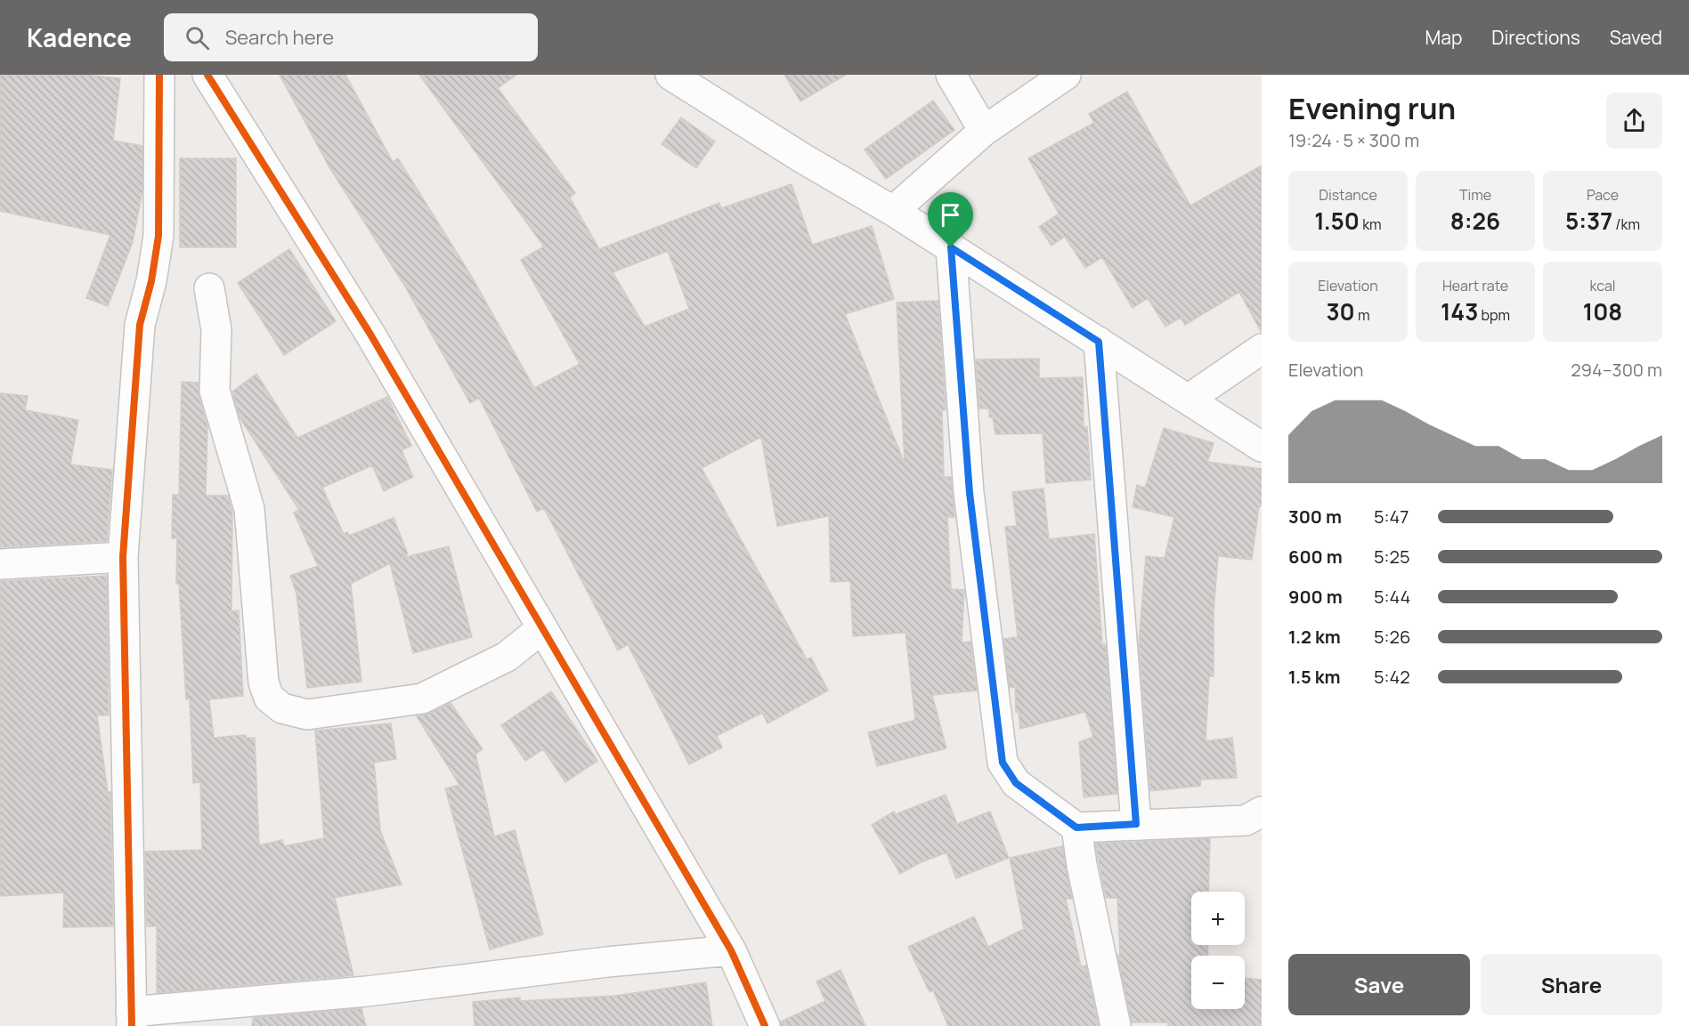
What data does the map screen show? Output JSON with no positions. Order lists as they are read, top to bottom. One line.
{"page":{"header":"Kadence","search":"Search here","nav":["Map","Directions","Saved"],"heading":["Evening run","19:24 · 5 × 300 m"],"stats":[["Distance","1.50 km"],["Time","8:26"],["Pace","5:37 /km"],["Elevation","30 m"],["Heart rate","143 bpm"],["kcal","108"]],"chart":["Elevation","294–300 m"],"list":[{"name":"300 m","note":"5:47"},{"name":"600 m","note":"5:25"},{"name":"900 m","note":"5:44"},{"name":"1.2 km","note":"5:26"},{"name":"1.5 km","note":"5:42"}],"map_buttons":["+","−"],"buttons":["Save","Share"]}}
